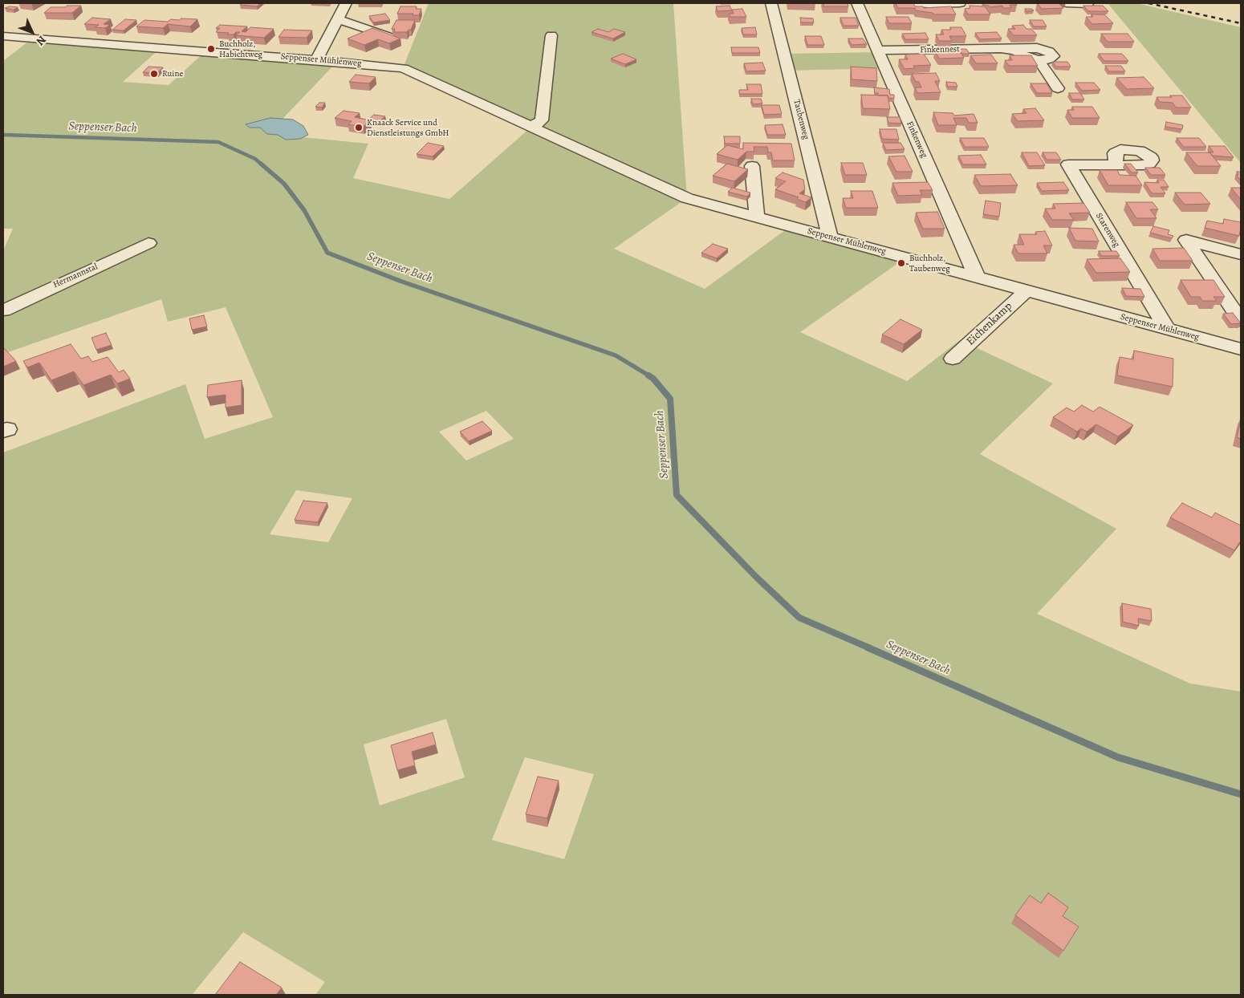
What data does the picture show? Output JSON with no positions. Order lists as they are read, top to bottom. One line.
{"streets":{"street":["Finkennest","Seppenser Mühlenweg","Taubenweg","Finkenweg","Starenweg","Hermannstal","Eichenkamp"]},"crossings":[["Finkennest","Finkenweg"],["Seppenser Mühlenweg","Taubenweg"],["Seppenser Mühlenweg","Finkenweg"],["Seppenser Mühlenweg","Starenweg"],["Seppenser Mühlenweg","Eichenkamp"]],"water":["Seppenser Bach"],"places":["Buchholz, Habichtweg","Ruine","Knaack Service und Dienstleistungs GmbH","Buchholz, Taubenweg"],"north":"bottom right"}
